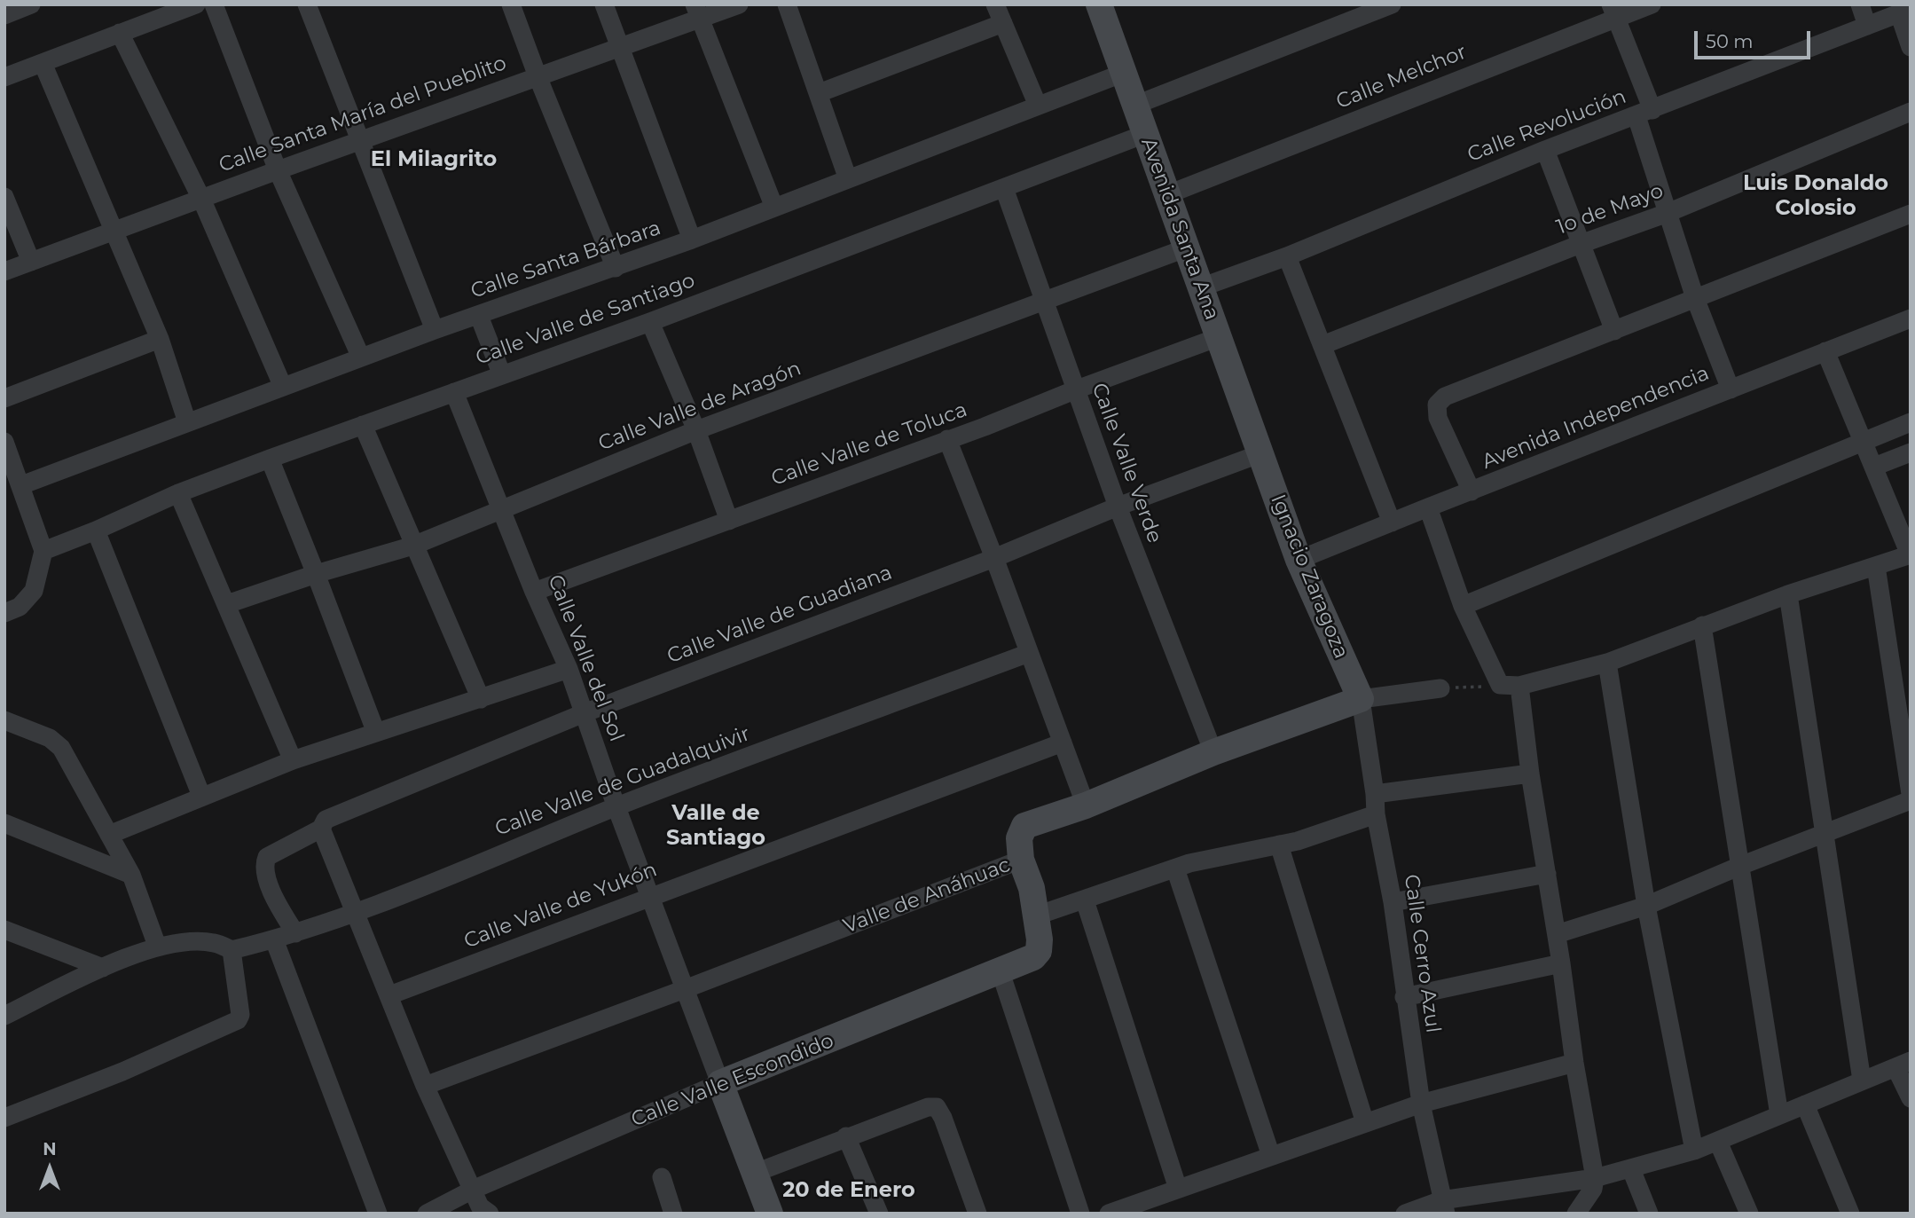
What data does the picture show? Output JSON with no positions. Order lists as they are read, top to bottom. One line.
{"streets":{"street":["Calle Melchor","Calle Santa María del Pueblito","Calle Revolución","1o de Mayo","Avenida Santa Ana","Calle Santa Bárbara","Calle Valle de Santiago","Calle Valle de Aragón","Avenida Independencia","Calle Valle de Toluca","Calle Valle Verde","Ignacio Zaragoza","Calle Valle de Guadiana","Calle Valle del Sol","Calle Valle de Guadalquivir","Valle de Anáhuac","Calle Valle de Yukón","Calle Cerro Azul","Calle Valle Escondido"]},"crossings":[["Calle Melchor","Avenida Santa Ana"],["Calle Revolución","Avenida Santa Ana"],["Avenida Santa Ana","Calle Santa Bárbara"],["Avenida Santa Ana","Calle Valle de Santiago"],["Avenida Santa Ana","Calle Valle de Aragón"],["Avenida Santa Ana","Calle Valle de Toluca"],["Avenida Santa Ana","Ignacio Zaragoza"],["Avenida Santa Ana","Calle Valle de Guadiana"],["Calle Valle de Santiago","Calle Valle Verde"],["Calle Valle de Santiago","Calle Valle del Sol"],["Calle Valle de Aragón","Calle Valle Verde"],["Calle Valle de Aragón","Calle Valle del Sol"],["Avenida Independencia","Ignacio Zaragoza"],["Calle Valle de Toluca","Calle Valle Verde"],["Calle Valle de Toluca","Calle Valle del Sol"],["Calle Valle Verde","Calle Valle de Guadiana"],["Calle Valle Verde","Valle de Anáhuac"],["Ignacio Zaragoza","Calle Valle de Guadiana"],["Ignacio Zaragoza","Valle de Anáhuac"],["Ignacio Zaragoza","Calle Cerro Azul"],["Calle Valle de Guadiana","Calle Valle del Sol"],["Calle Valle de Guadiana","Calle Valle de Guadalquivir"],["Calle Valle del Sol","Calle Valle de Guadalquivir"],["Calle Valle del Sol","Valle de Anáhuac"],["Calle Valle del Sol","Calle Valle de Yukón"],["Calle Valle del Sol","Calle Valle Escondido"],["Valle de Anáhuac","Calle Cerro Azul"]],"districts":["El Milagrito","Luis Donaldo Colosio","Valle de Santiago","20 de Enero"],"scale_bar":"50 m","north":"top"}
